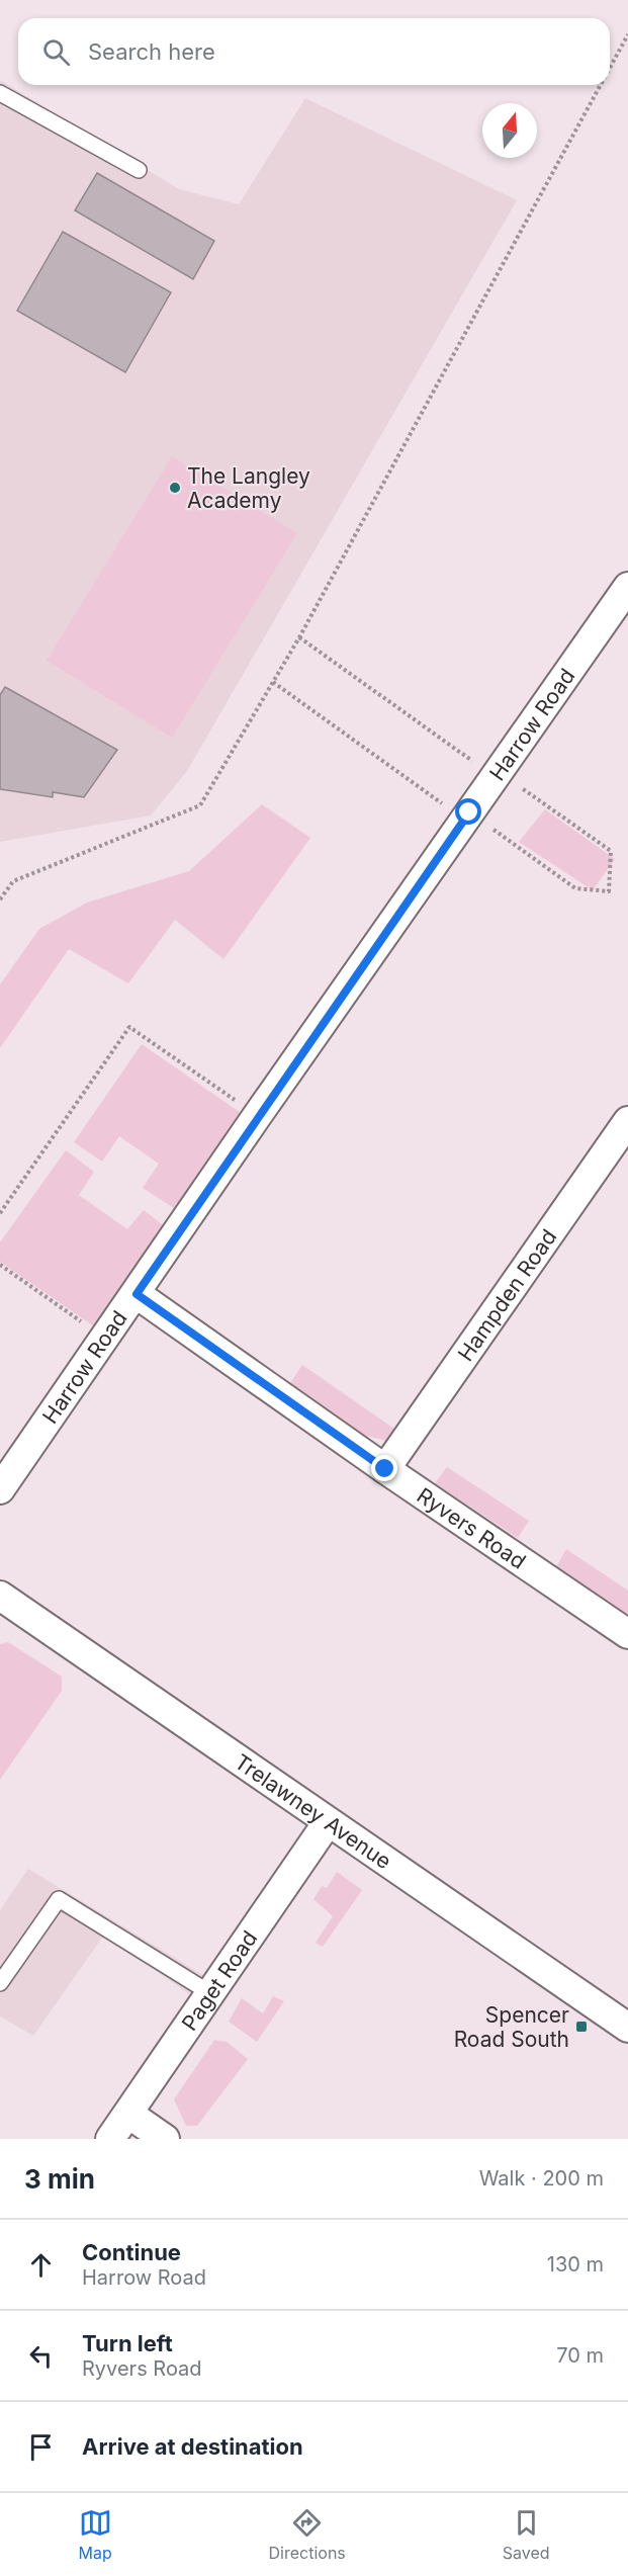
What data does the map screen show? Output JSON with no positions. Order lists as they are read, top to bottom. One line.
{"streets":{"street":["Harrow Road","Hampden Road","Ryvers Road","Trelawney Avenue","Paget Road"]},"crossings":[["Harrow Road","Ryvers Road"],["Hampden Road","Ryvers Road"],["Trelawney Avenue","Paget Road"]],"places":{"other":["The Langley Academy"],"transit":["Spencer Road South"]},"north":"top","page":{"search":"Search here","heading":["3 min","Walk · 200 m"],"list":[["Continue","Harrow Road","130 m"],["Turn left","Ryvers Road","70 m"],"Arrive at destination"],"nav":["Map","Directions","Saved"]}}
